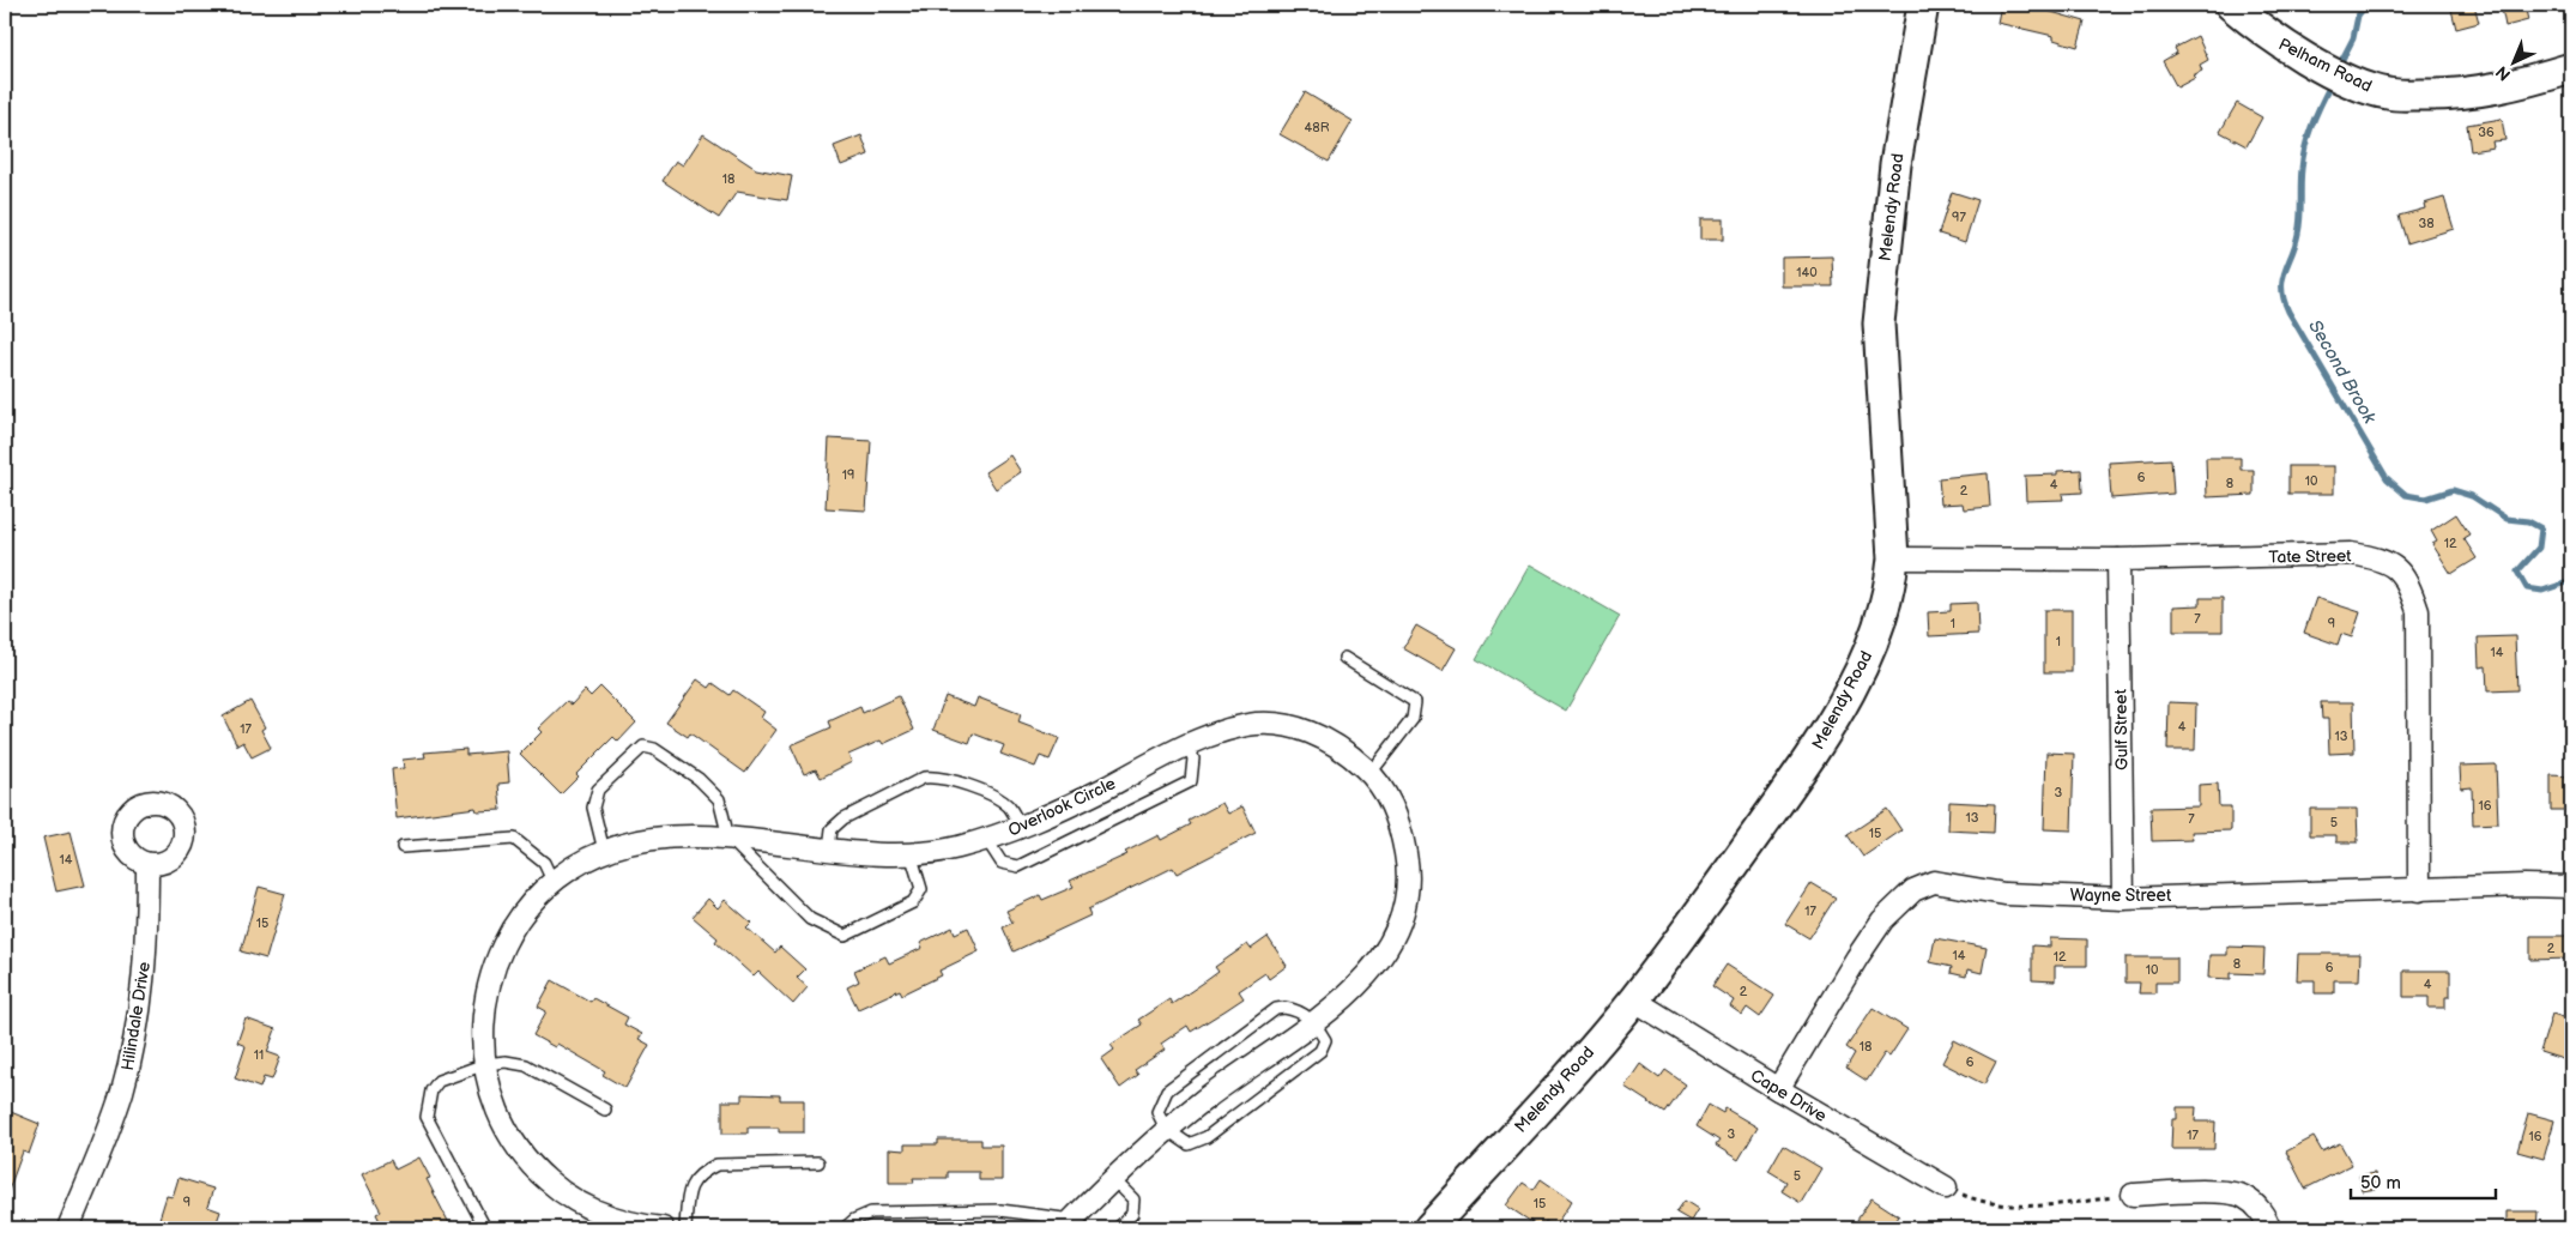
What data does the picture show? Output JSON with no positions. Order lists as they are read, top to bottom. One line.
{"streets":{"street":["Pelham Road","Melendy Road","Tate Street","Gulf Street","Overlook Circle","Wayne Street","Hilindale Drive","Cape Drive"]},"crossings":[["Melendy Road","Tate Street"],["Melendy Road","Cape Drive"],["Tate Street","Gulf Street"],["Tate Street","Wayne Street"],["Gulf Street","Wayne Street"],["Wayne Street","Cape Drive"]],"water":["Second Brook"],"house_numbers":["48R","36","18","97","38","140","19","6","10","8","4","2","12","7","1","9","1","14","4","17","13","3","16","13","7","5","15","14","17","15","2","14","12","8","6","10","4","2","18","11","6","3","17","16","5","9","15"],"scale_bar":"50 m","north":"bottom left"}
